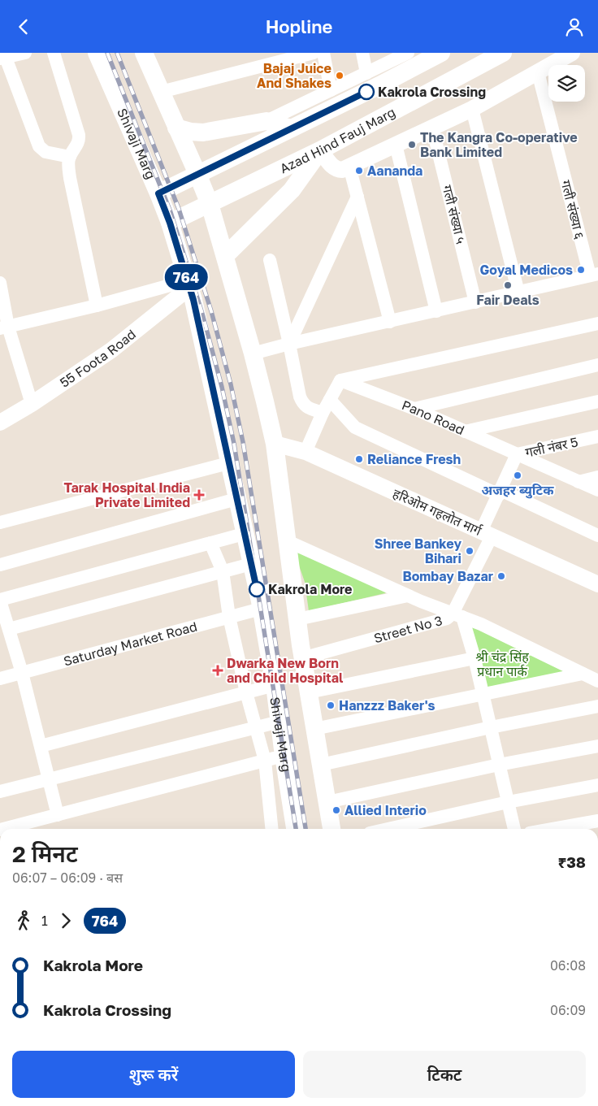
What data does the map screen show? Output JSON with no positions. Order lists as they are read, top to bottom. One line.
{"streets":{"main road":["Azad Hind Fauj Marg","Shivaji Marg"],"street":["गली संख्या ६","गली संख्या ५","55 Foota Road","Pano Road","गली नंबर 5","हरिओम गहलोत मार्ग","Street No 3","Saturday Market Road"]},"crossings":[["Azad Hind Fauj Marg","Shivaji Marg"],["Shivaji Marg","55 Foota Road"],["Shivaji Marg","Saturday Market Road"],["Pano Road","गली नंबर 5"],["गली नंबर 5","हरिओम गहलोत मार्ग"],["गली नंबर 5","Street No 3"],["हरिओम गहलोत मार्ग","Street No 3"]],"parks":["श्री चंद्र सिंह प्रधान पार्क"],"places":{"other":["Bajaj Juice And Shakes","Kakrola Crossing","The Kangra Co-operative Bank Limited","Aananda","Goyal Medicos","Fair Deals","Reliance Fresh","अजहर ब्युटिक","Shree Bankey Bihari","Bombay Bazar","Kakrola More","Hanzzz Baker's","Allied Interio"],"health":["Tarak Hospital India Private Limited","Dwarka New Born and Child Hospital"]},"lines":["bus line 764"],"page":{"header":"Hopline","on_map":"764","heading":["2 मिनट","06:07 – 06:09 · बस","₹38"],"legs":["1","764"],"list":[{"name":"Kakrola More","value":"06:08"},{"name":"Kakrola Crossing","value":"06:09"}],"buttons":["शुरू करें","टिकट"]}}
